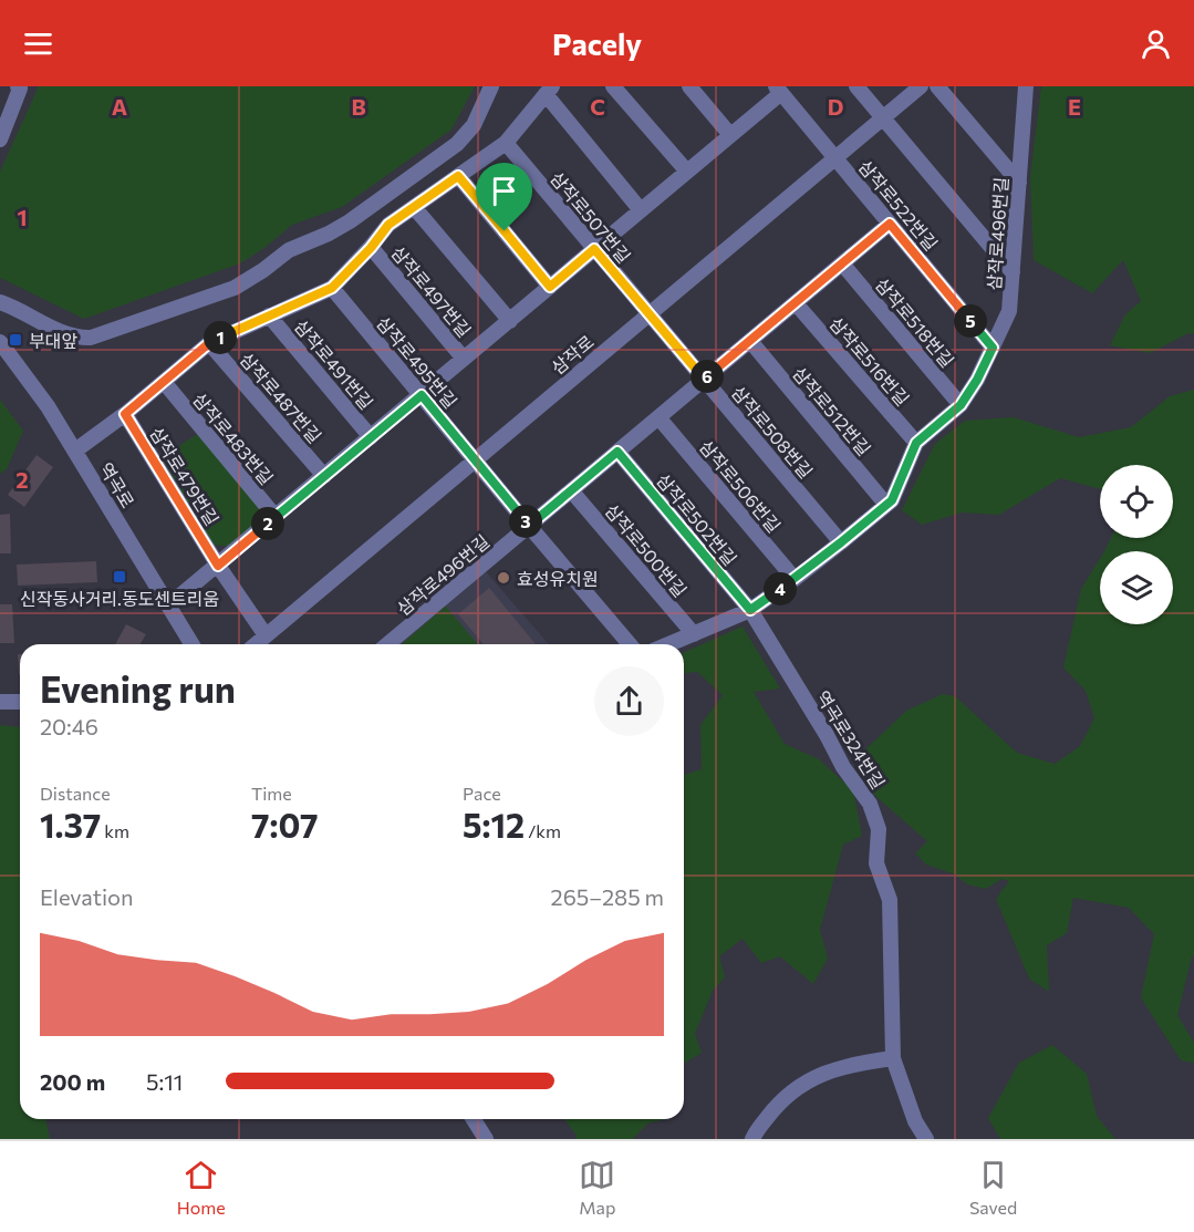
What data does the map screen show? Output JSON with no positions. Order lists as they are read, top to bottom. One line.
{"streets":{"street":["삼작로522번길","삼작로507번길","삼작로496번길","삼작로497번길","삼작로518번길","삼작로","삼작로516번길","삼작로495번길","삼작로491번길","삼작로487번길","삼작로512번길","삼작로508번길","삼작로483번길","삼작로479번길","역곡로","삼작로506번길","삼작로502번길","삼작로500번길","역곡로324번길"]},"crossings":[["삼작로522번길","삼작로496번길"],["삼작로522번길","삼작로"],["삼작로507번길","삼작로"],["삼작로507번길","삼작로508번길"],["삼작로496번길","삼작로518번길"],["삼작로496번길","삼작로516번길"],["삼작로496번길","삼작로512번길"],["삼작로496번길","삼작로508번길"],["삼작로496번길","삼작로506번길"],["삼작로496번길","삼작로502번길"],["삼작로496번길","삼작로500번길"],["삼작로496번길","역곡로324번길"],["삼작로","삼작로495번길"],["삼작로","삼작로508번길"],["삼작로","삼작로479번길"],["삼작로502번길","역곡로324번길"]],"places":{"transit":["부대앞","신작동사거리.동도센트리움"],"other":["효성유치원"]},"page":{"header":"Pacely","pins":["5","1","6","3","2","4"],"heading":["Evening run","20:46"],"stats":[["Distance","1.37 km"],["Time","7:07"],["Pace","5:12 /km"]],"chart":["Elevation","265–285 m"],"list":[{"name":"200 m","note":"5:11"}],"tabs":["Home","Map","Saved"]},"grid":{"columns":["A","B","C","D","E"],"rows":["1","2"]}}
